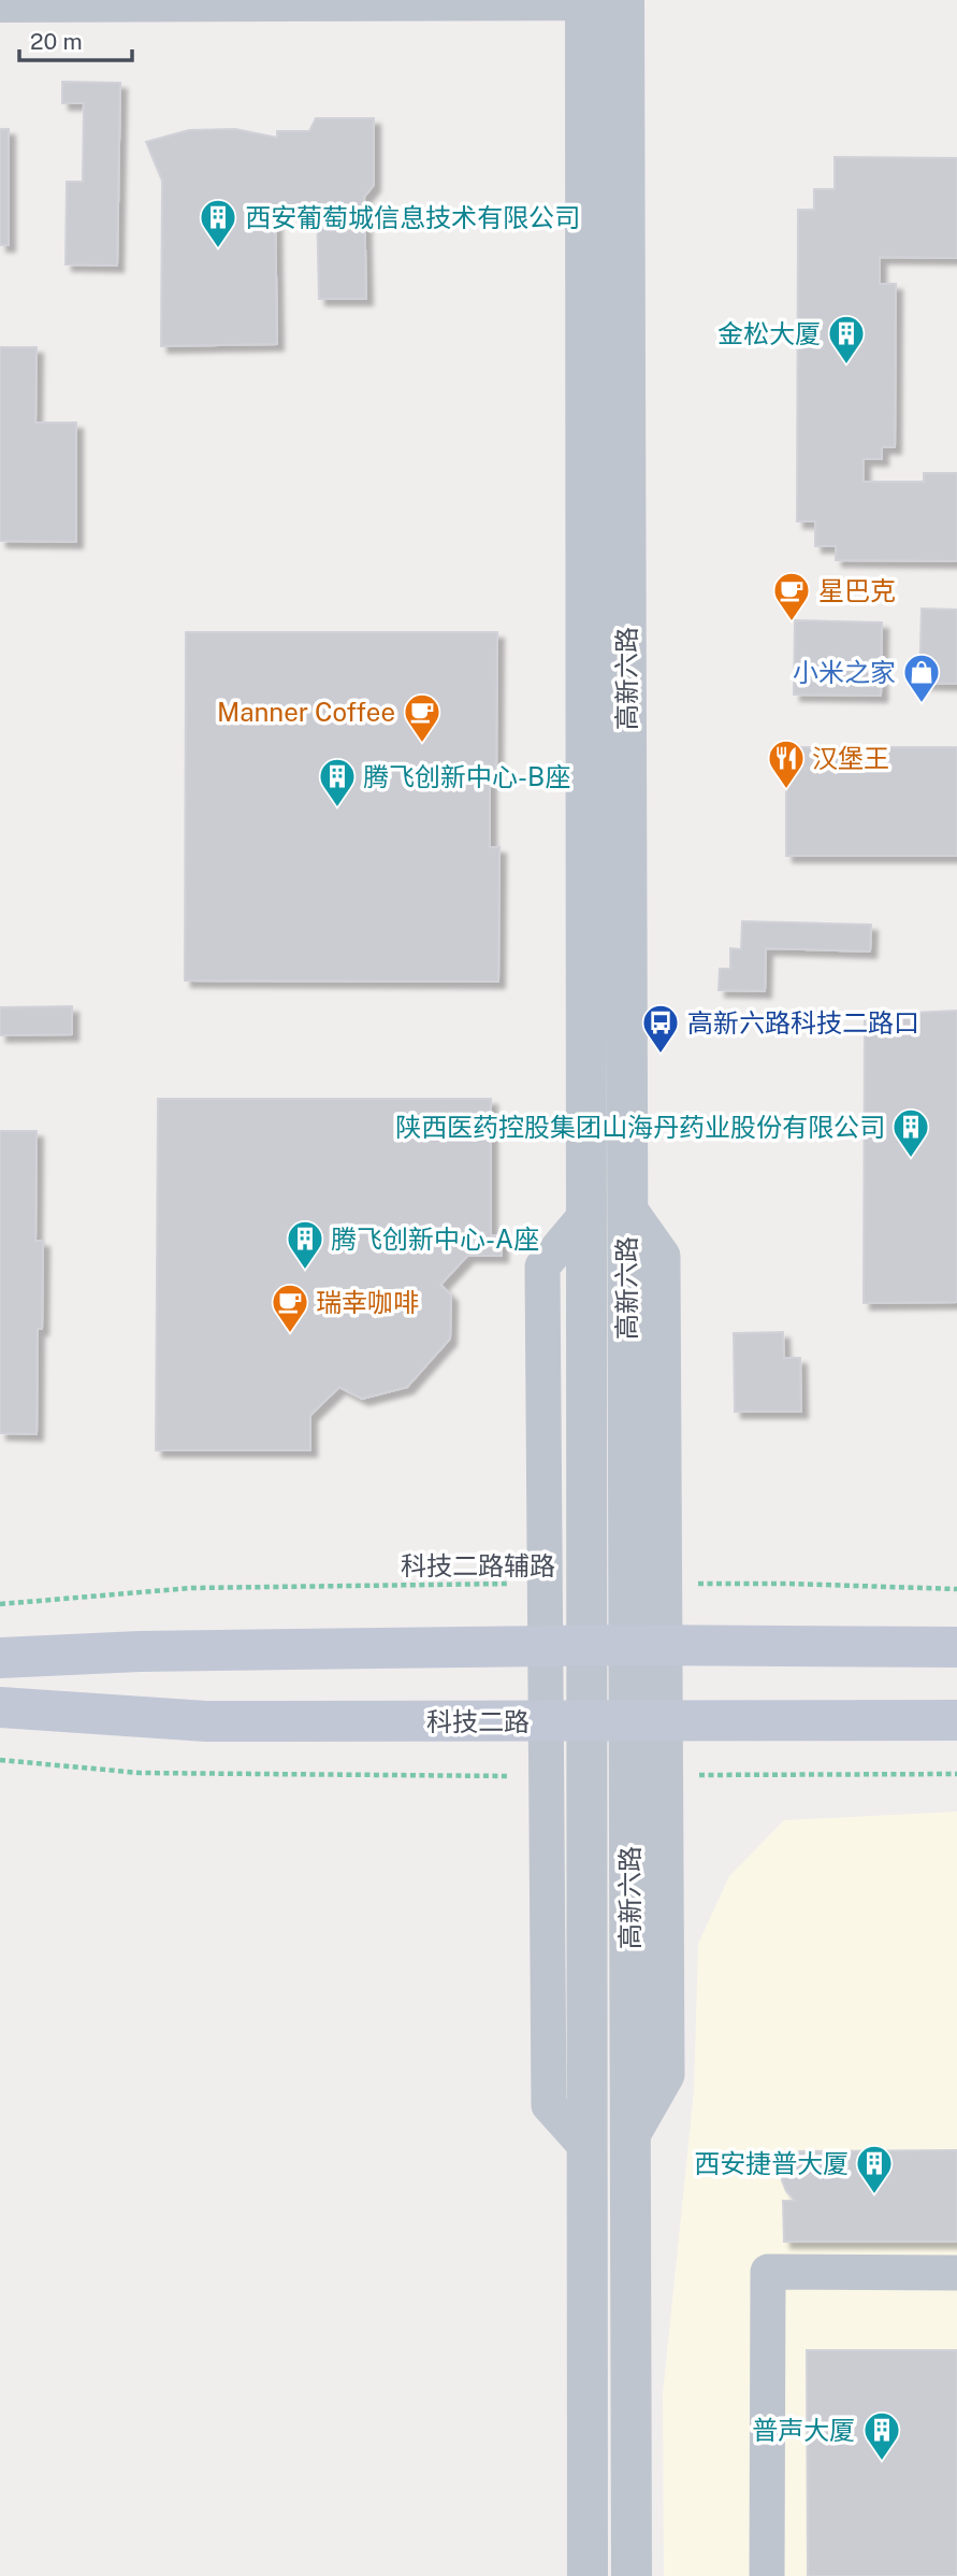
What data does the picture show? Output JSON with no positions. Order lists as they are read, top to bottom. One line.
{"streets":{"main road":["科技二路"],"street":["高新六路"],"path":["科技二路辅路"]},"crossings":[["高新六路","科技二路"]],"places":{"building":["西安葡萄城信息技术有限公司","金松大厦","腾飞创新中心-B座","陕西医药控股集团山海丹药业股份有限公司","腾飞创新中心-A座","西安捷普大厦","普声大厦"],"cafe":["星巴克","Manner Coffee","瑞幸咖啡"],"shop":["小米之家"],"restaurant":["汉堡王"],"bus stop":["高新六路科技二路口"]},"scale_bar":"20 m"}
